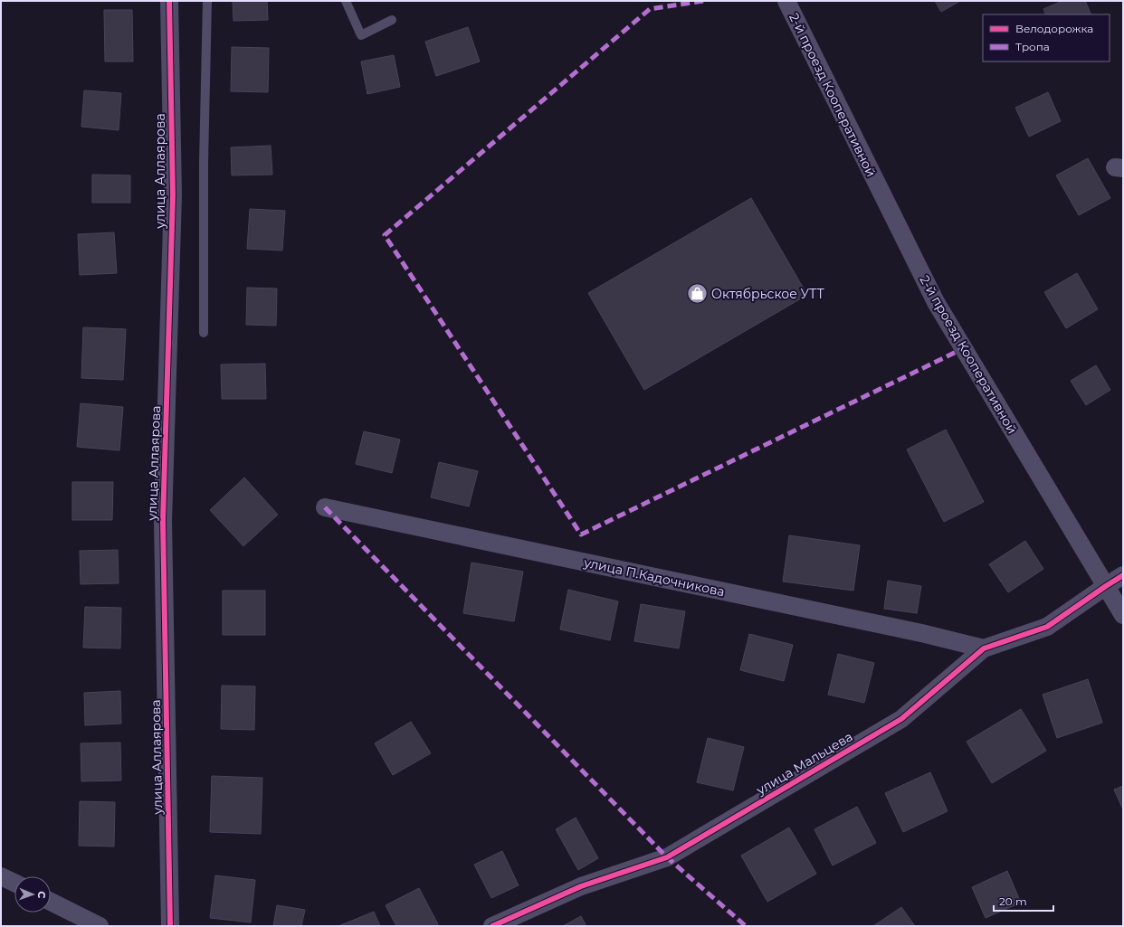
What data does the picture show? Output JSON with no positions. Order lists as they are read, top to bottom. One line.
{"streets":{"street":["2-й проезд Кооперативной","улица Аллаярова","улица П.Кадочникова","улица Мальцева"]},"crossings":[["2-й проезд Кооперативной","улица Мальцева"],["улица П.Кадочникова","улица Мальцева"]],"places":{"shop":["Октябрьское УТТ"]},"legend":["Велодорожка","Тропа"],"scale_bar":"20 m","north":"right"}
